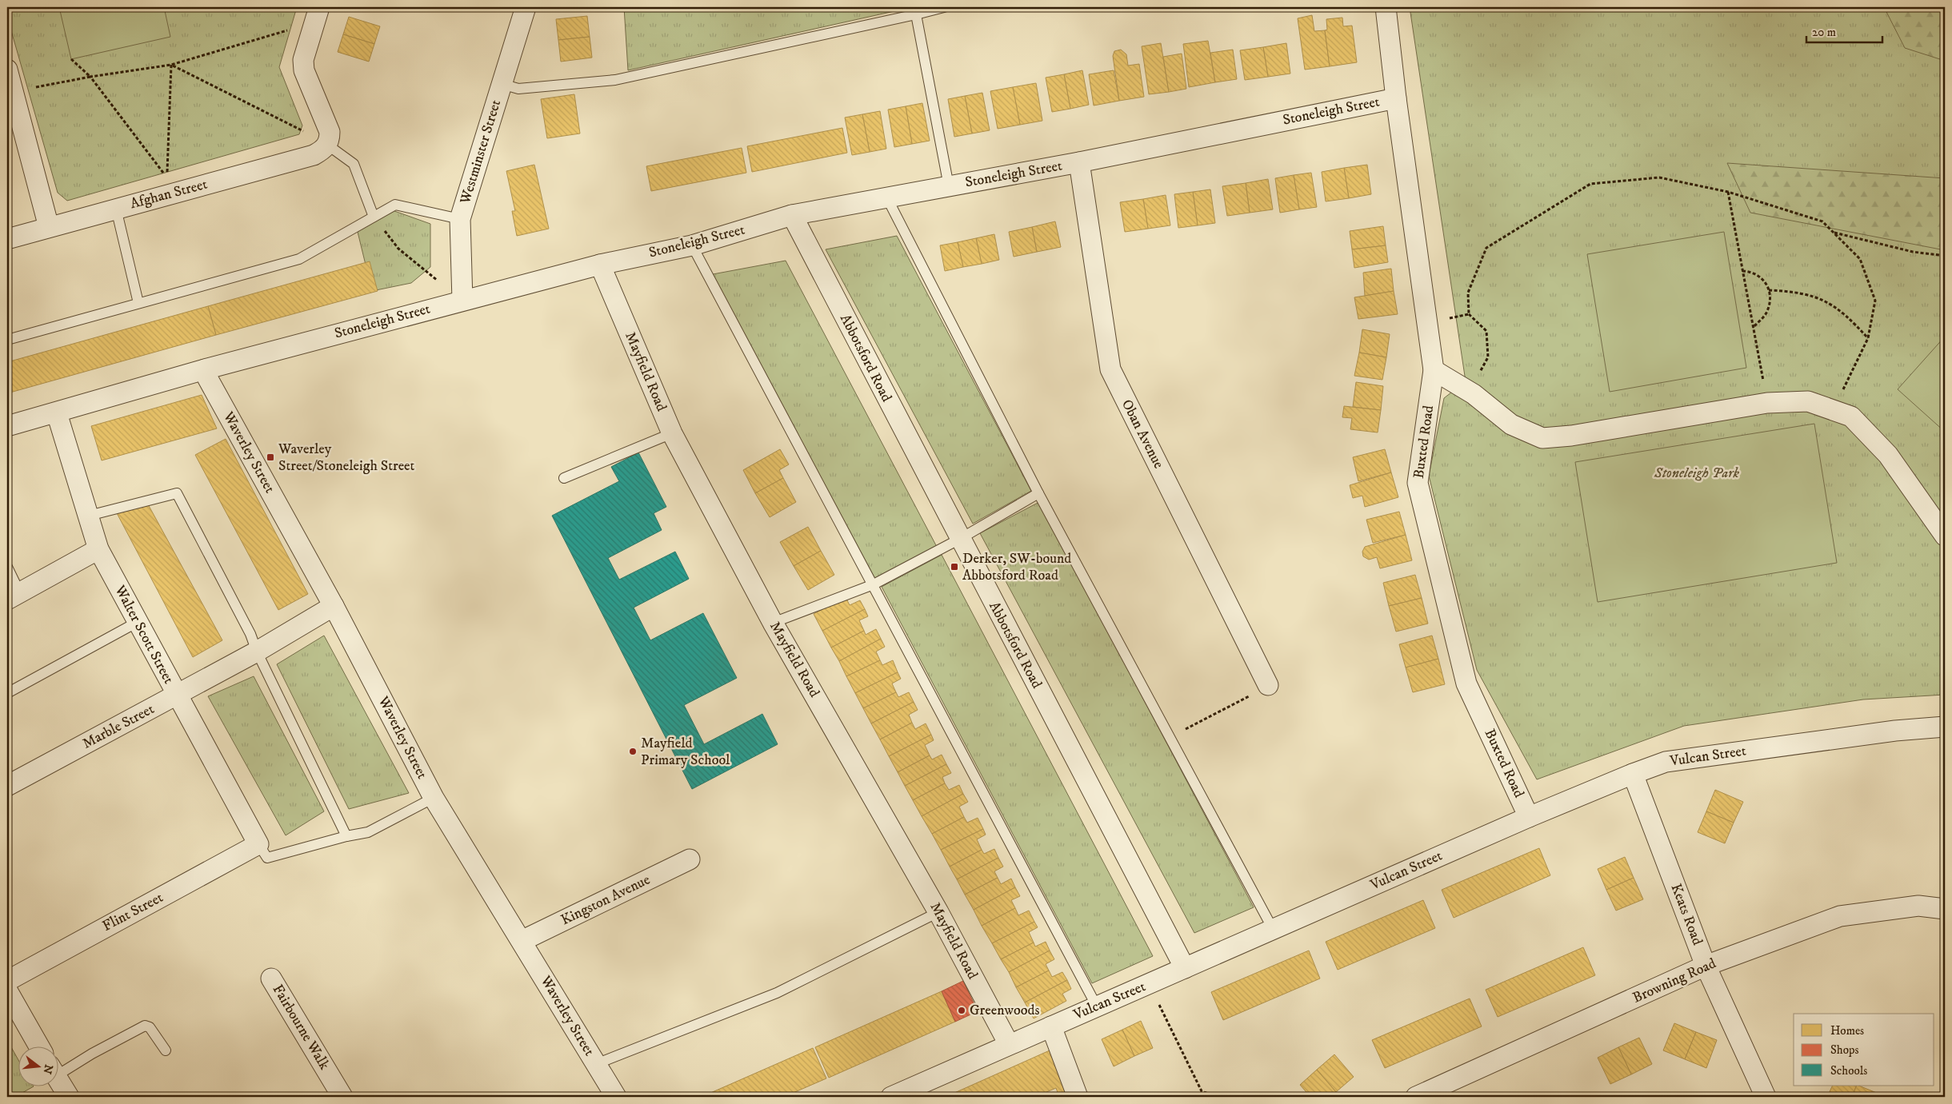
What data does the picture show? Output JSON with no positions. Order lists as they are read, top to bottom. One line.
{"streets":{"street":["Stoneleigh Street","Westminster Street","Afghan Street","Abbotsford Road","Mayfield Road","Oban Avenue","Buxted Road","Waverley Street","Walter Scott Street","Marble Street","Vulcan Street","Kingston Avenue","Flint Street","Keats Road","Browning Road","Fairbourne Walk"]},"crossings":[["Stoneleigh Street","Westminster Street"],["Stoneleigh Street","Abbotsford Road"],["Stoneleigh Street","Mayfield Road"],["Stoneleigh Street","Oban Avenue"],["Stoneleigh Street","Buxted Road"],["Stoneleigh Street","Waverley Street"],["Stoneleigh Street","Walter Scott Street"],["Abbotsford Road","Vulcan Street"],["Mayfield Road","Vulcan Street"],["Buxted Road","Vulcan Street"],["Waverley Street","Marble Street"],["Waverley Street","Kingston Avenue"],["Walter Scott Street","Marble Street"],["Walter Scott Street","Flint Street"],["Vulcan Street","Keats Road"],["Keats Road","Browning Road"]],"parks":["Stoneleigh Park"],"places":{"transit":["Waverley Street/Stoneleigh Street","Derker, SW-bound Abbotsford Road"],"other":["Mayfield Primary School","Greenwoods"]},"legend":["Homes","Shops","Schools"],"scale_bar":"20 m","north":"right"}
